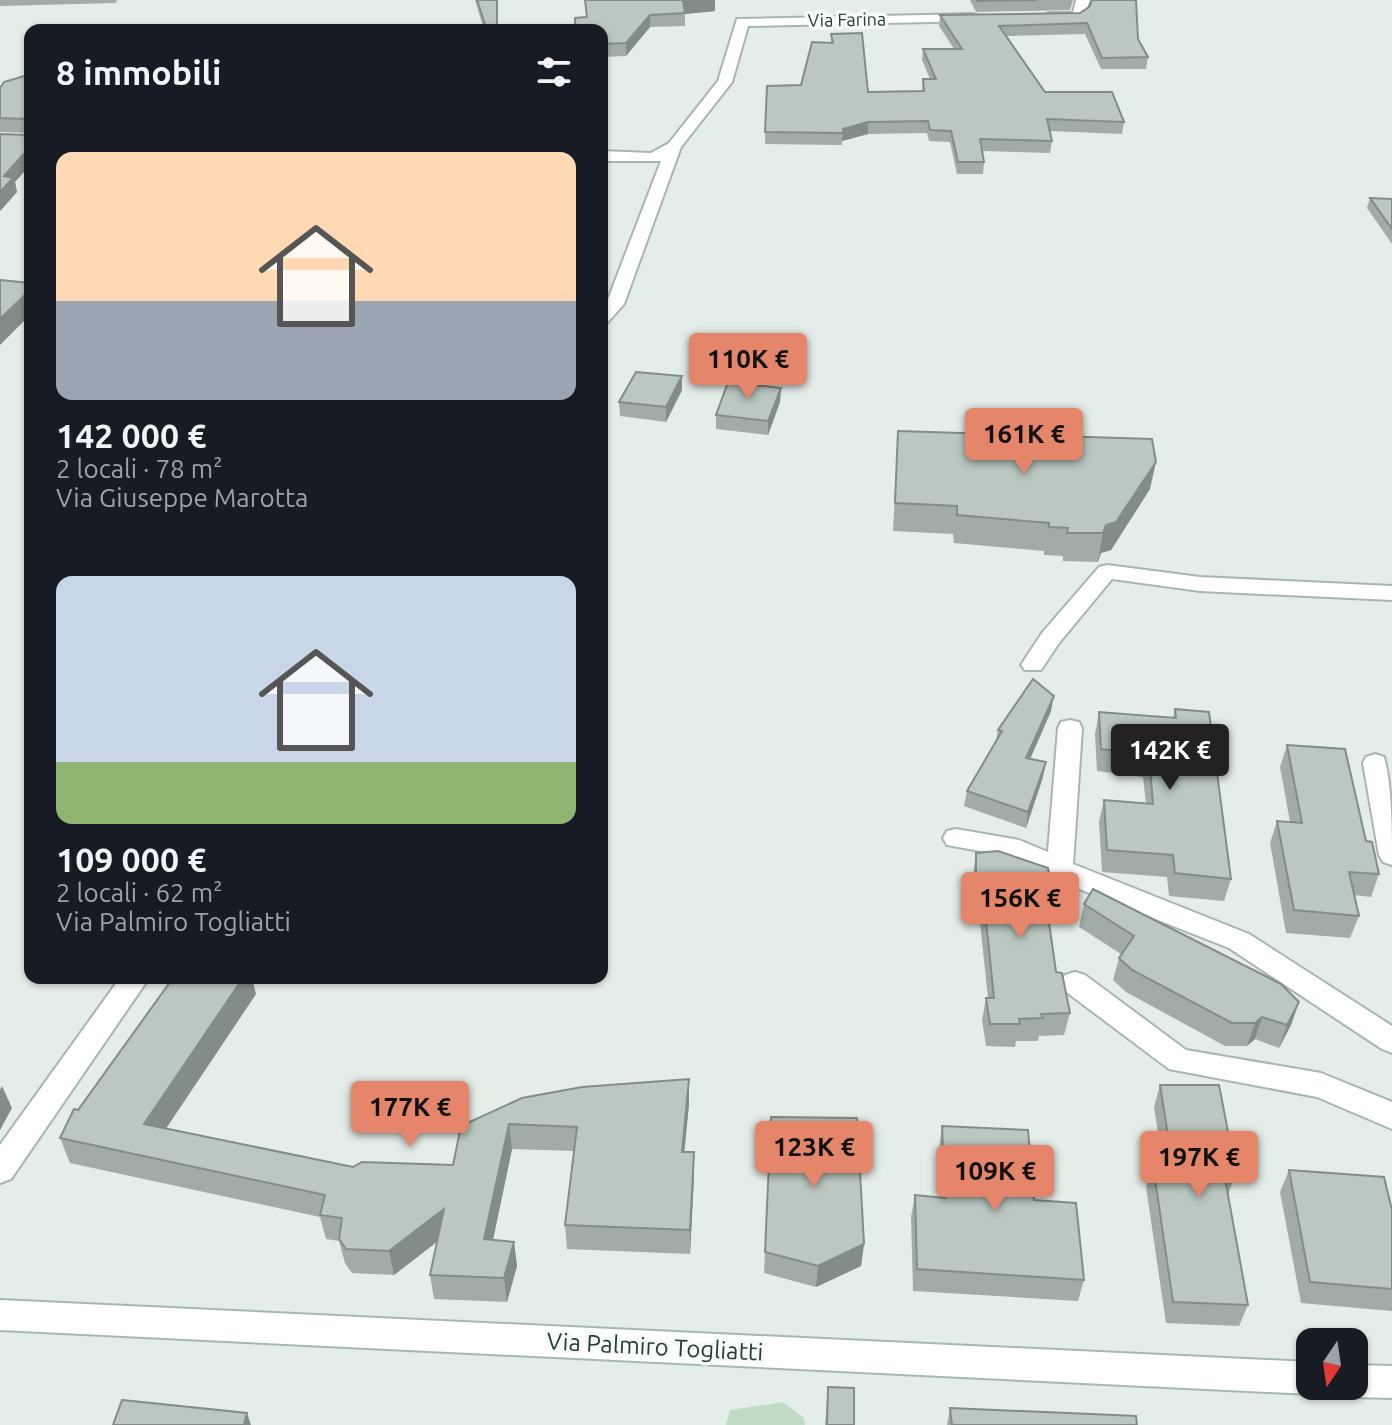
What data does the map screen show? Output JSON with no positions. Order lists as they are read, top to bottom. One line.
{"streets":{"street":["Via Farina","Via Palmiro Togliatti"]},"north":"bottom","page":{"heading":"8 immobili","list":[{"name":"142 000 €","note":"2 locali · 78 m² · Via Giuseppe Marotta"},{"name":"109 000 €","note":"2 locali · 62 m² · Via Palmiro Togliatti"}],"price":["110K €","161K €","142K €","156K €","177K €","123K €","197K €","109K €"]}}
